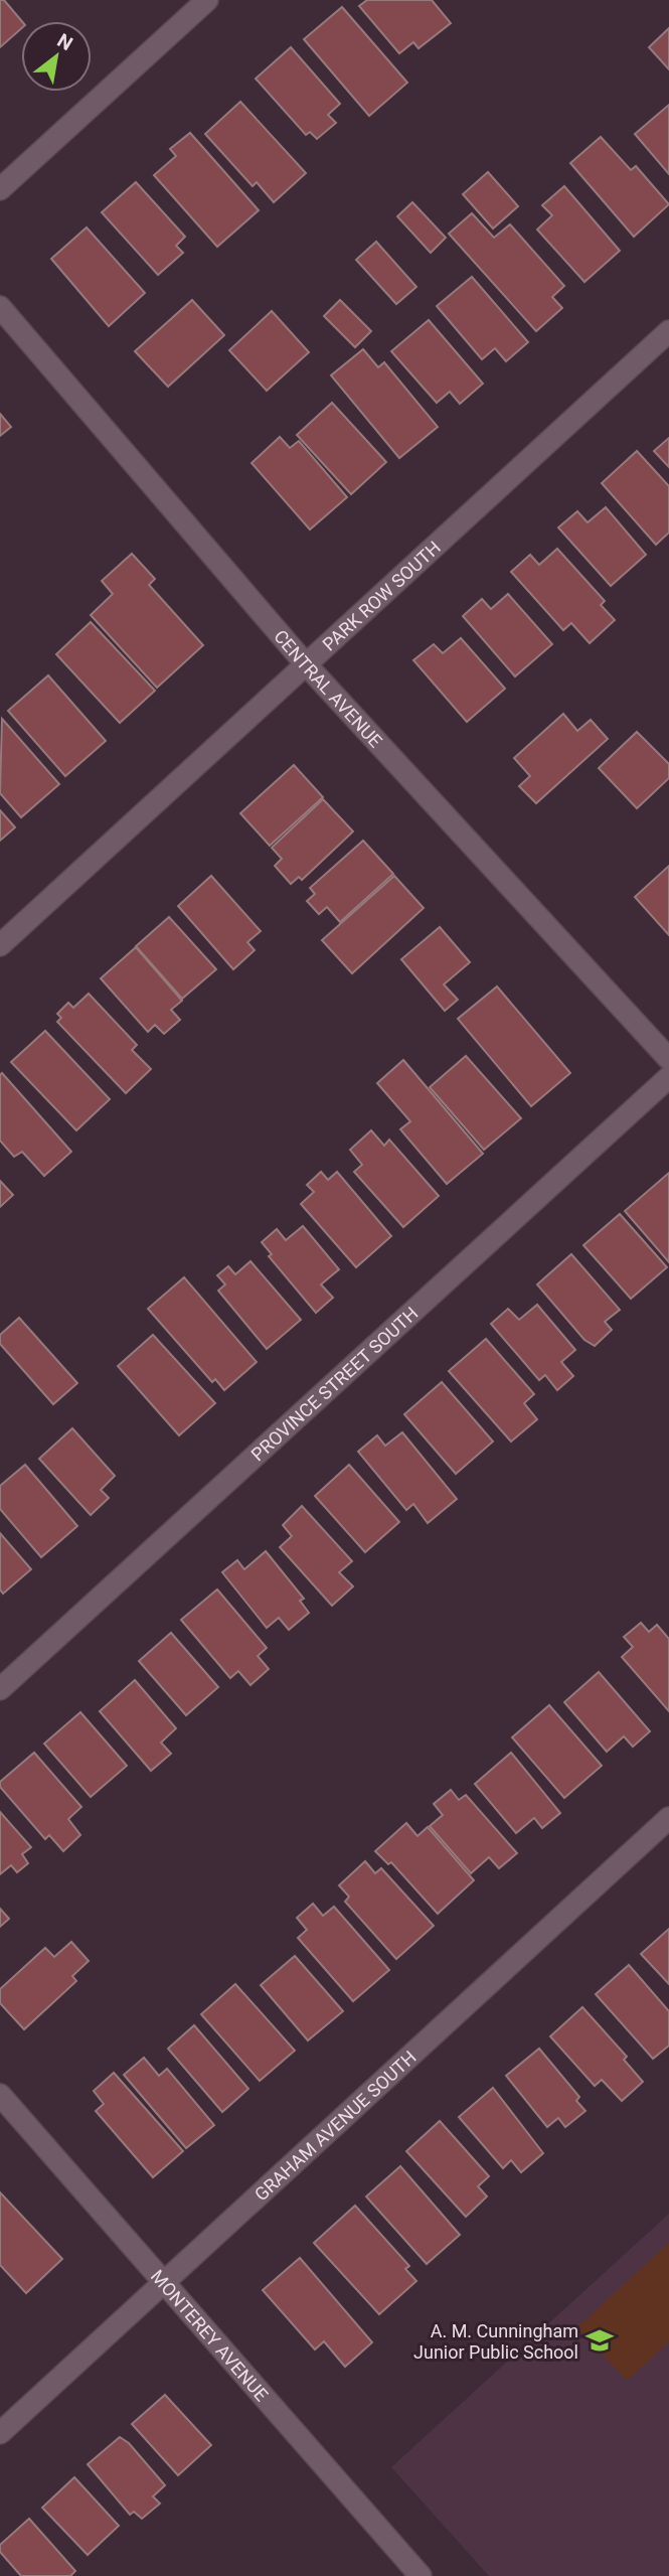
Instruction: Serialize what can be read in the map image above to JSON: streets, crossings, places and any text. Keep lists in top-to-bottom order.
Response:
{
  "streets": {
    "street": [
      "PARK ROW SOUTH",
      "CENTRAL AVENUE",
      "PROVINCE STREET SOUTH",
      "GRAHAM AVENUE SOUTH",
      "MONTEREY AVENUE"
    ]
  },
  "crossings": [
    ["PARK ROW SOUTH", "CENTRAL AVENUE"],
    ["GRAHAM AVENUE SOUTH", "MONTEREY AVENUE"]
  ],
  "places": {
    "school or university": ["A. M. Cunningham Junior Public School"]
  },
  "north": "top right"
}
